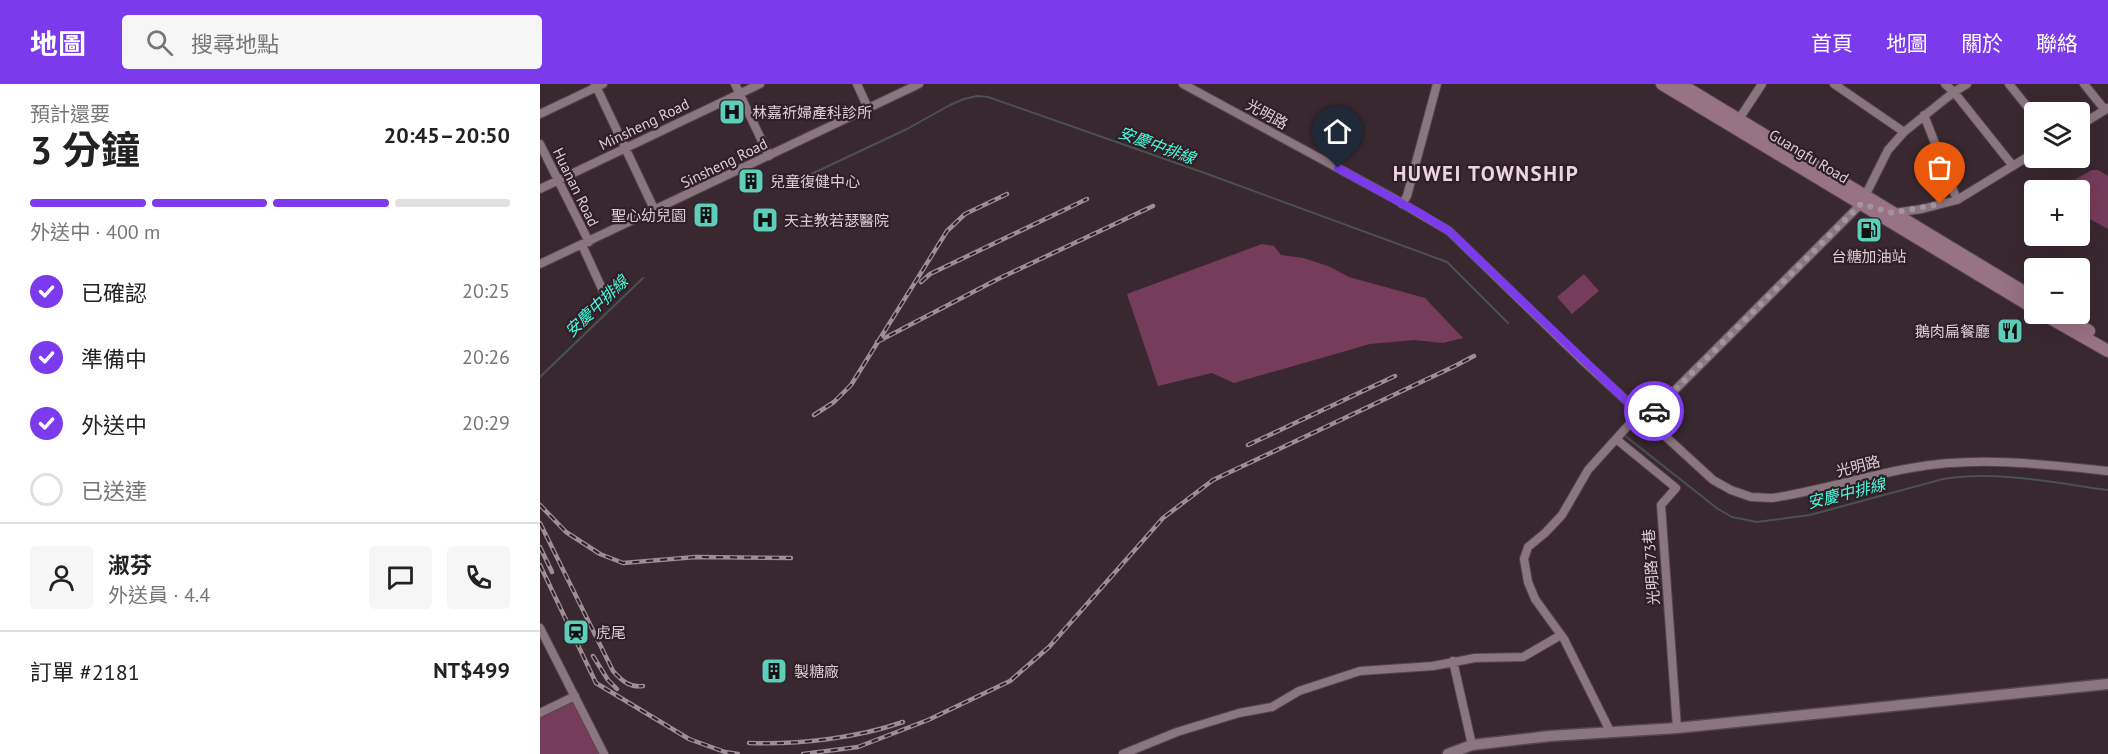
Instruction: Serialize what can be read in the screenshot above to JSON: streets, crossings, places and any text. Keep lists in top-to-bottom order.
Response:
{
  "streets": {
    "main road": ["Guangfu Road"],
    "street": [
      "光明路",
      "Minsheng Road",
      "Sinsheng Road",
      "Huanan Road",
      "光明路73巷"
    ]
  },
  "crossings": [
    ["Minsheng Road", "Huanan Road"],
    ["Sinsheng Road", "Huanan Road"]
  ],
  "districts": ["HUWEI TOWNSHIP"],
  "water": ["安慶中排線"],
  "places": {
    "hospital": ["林嘉祈婦產科診所", "天主教若瑟醫院"],
    "building": ["兒童復健中心", "聖心幼兒園", "製糖廠"],
    "fuel station": ["台糖加油站"],
    "restaurant": ["鵝肉扁餐廳"],
    "station": ["虎尾"]
  },
  "page": {
    "header": "地圖",
    "search": "搜尋地點",
    "nav": [
      "首頁",
      "地圖",
      "關於",
      "聯絡"
    ],
    "heading": ["3 分鐘", "預計還要", "20:45–20:50"],
    "panel": [
      "淑芬",
      "外送員 · 4.4",
      "訂單 #2181",
      "NT$499"
    ],
    "map_buttons": ["+", "−"],
    "bar": "外送中 · 400 m",
    "list": [
      ["已確認", "20:25"],
      ["準備中", "20:26"],
      ["外送中", "20:29"],
      "已送達"
    ]
  }
}
